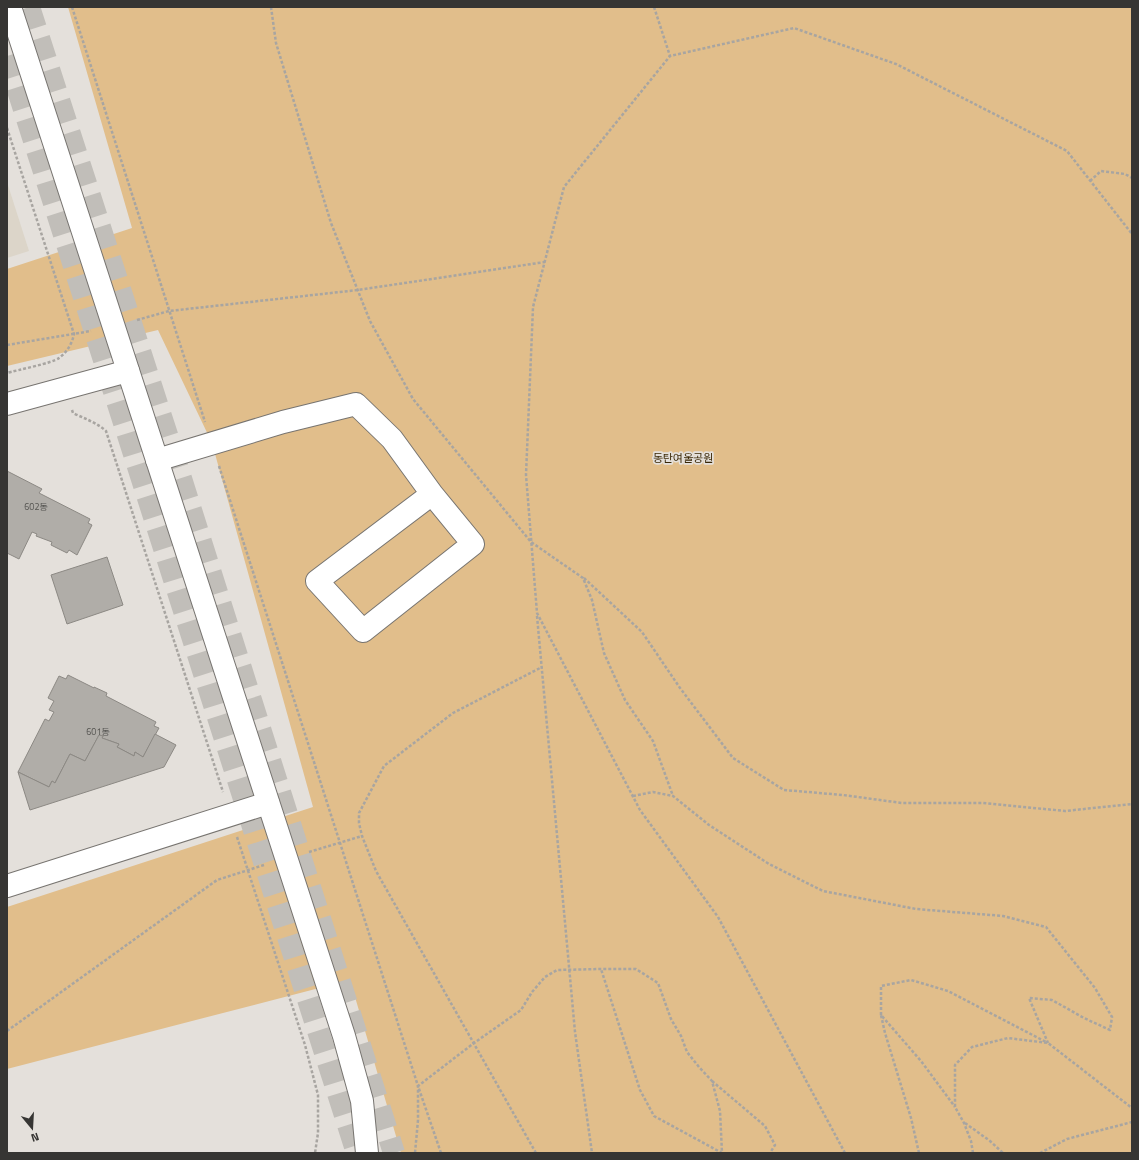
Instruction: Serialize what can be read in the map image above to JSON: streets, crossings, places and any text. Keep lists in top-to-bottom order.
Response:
{
  "parks": ["동탄여울공원"],
  "house_numbers": ["602동", "601동"],
  "north": "bottom"
}
